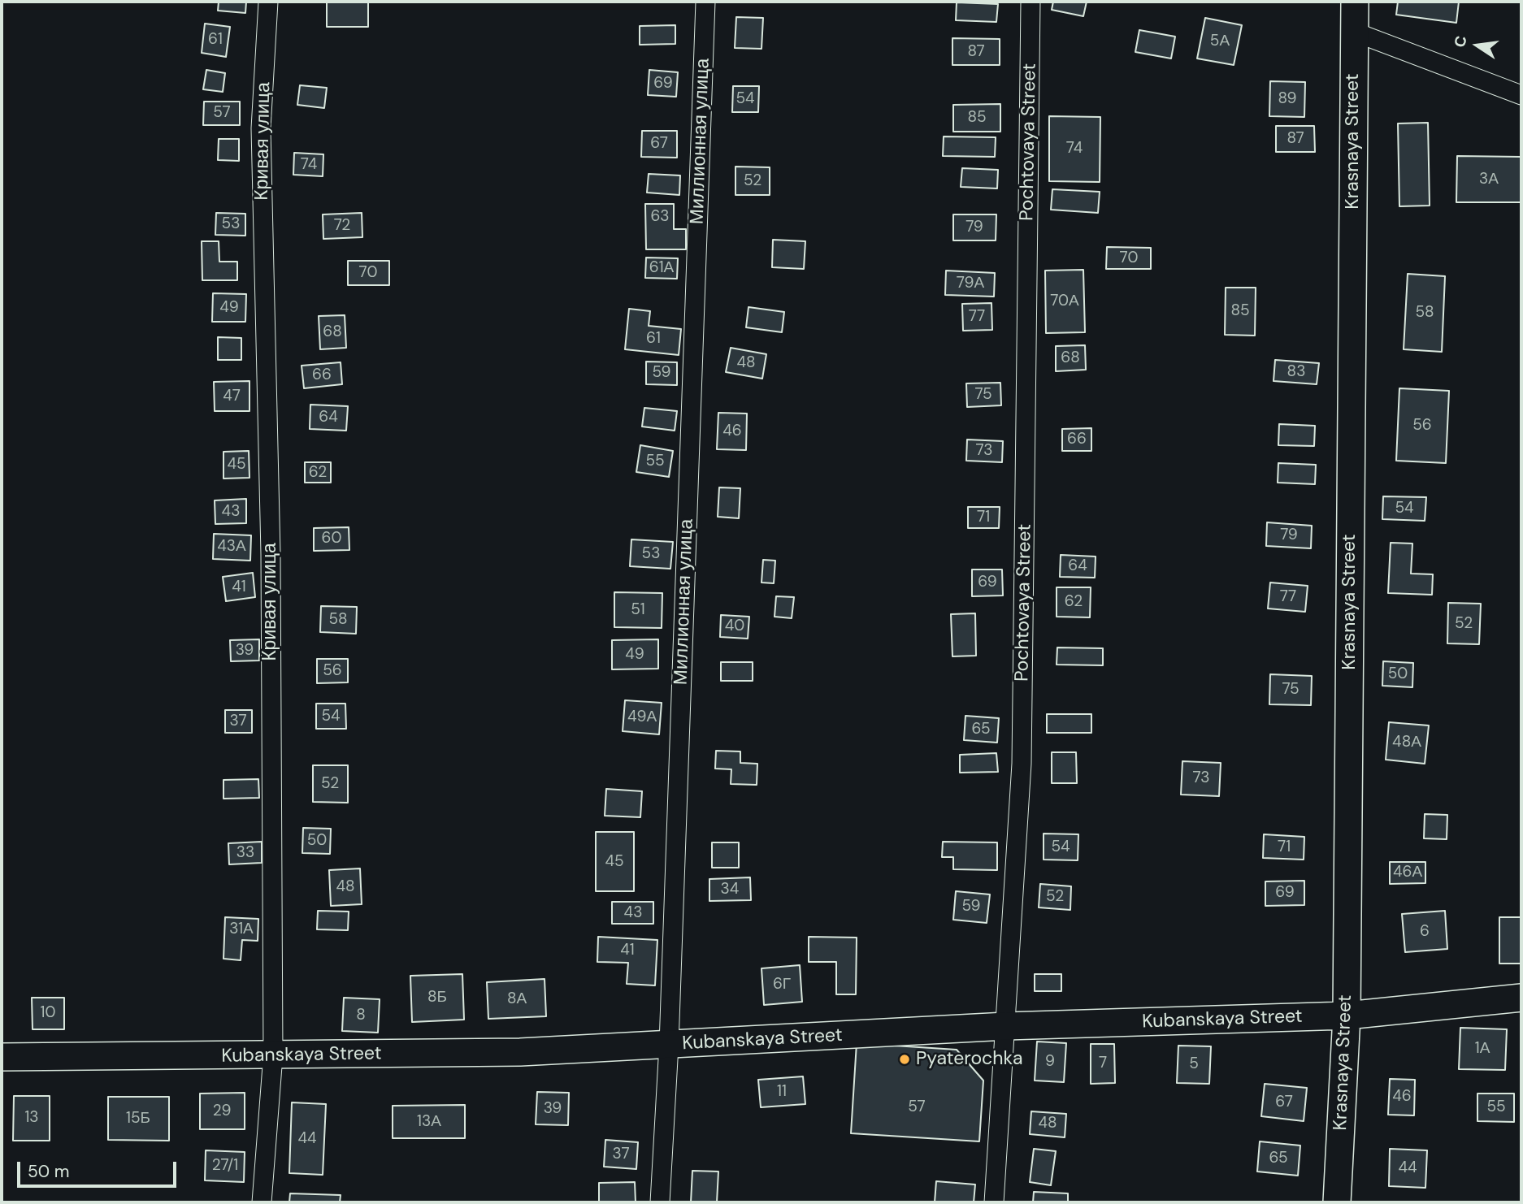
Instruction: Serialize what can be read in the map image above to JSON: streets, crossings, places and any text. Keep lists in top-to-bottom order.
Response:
{
  "streets": {
    "main road": ["Krasnaya Street", "Kubanskaya Street"],
    "street": ["Кривая улица", "Миллионная улица", "Pochtovaya Street"]
  },
  "crossings": [
    ["Кривая улица", "Kubanskaya Street"],
    ["Миллионная улица", "Kubanskaya Street"],
    ["Krasnaya Street", "Kubanskaya Street"],
    ["Pochtovaya Street", "Kubanskaya Street"]
  ],
  "places": ["Pyaterochka"],
  "house_numbers": [
    "61",
    "5А",
    "87",
    "69",
    "54",
    "89",
    "57",
    "85",
    "87",
    "67",
    "74",
    "74",
    "3А",
    "52",
    "63",
    "53",
    "72",
    "79",
    "70",
    "61А",
    "70",
    "79А",
    "70А",
    "49",
    "85",
    "58",
    "77",
    "68",
    "61",
    "68",
    "48",
    "83",
    "59",
    "66",
    "75",
    "47",
    "64",
    "56",
    "46",
    "66",
    "73",
    "55",
    "45",
    "62",
    "54",
    "43",
    "71",
    "79",
    "60",
    "43А",
    "53",
    "64",
    "69",
    "41",
    "77",
    "62",
    "51",
    "58",
    "52",
    "40",
    "39",
    "49",
    "56",
    "50",
    "75",
    "54",
    "49А",
    "37",
    "65",
    "48А",
    "73",
    "52",
    "50",
    "54",
    "71",
    "33",
    "45",
    "46А",
    "48",
    "34",
    "69",
    "52",
    "59",
    "43",
    "31А",
    "6",
    "41",
    "6Г",
    "8Б",
    "8А",
    "10",
    "8",
    "1А",
    "9",
    "7",
    "5",
    "11",
    "46",
    "67",
    "57",
    "55",
    "39",
    "29",
    "13",
    "15Б",
    "13А",
    "48",
    "44",
    "37",
    "65",
    "27/1",
    "44"
  ],
  "scale_bar": "50 m",
  "north": "left"
}
